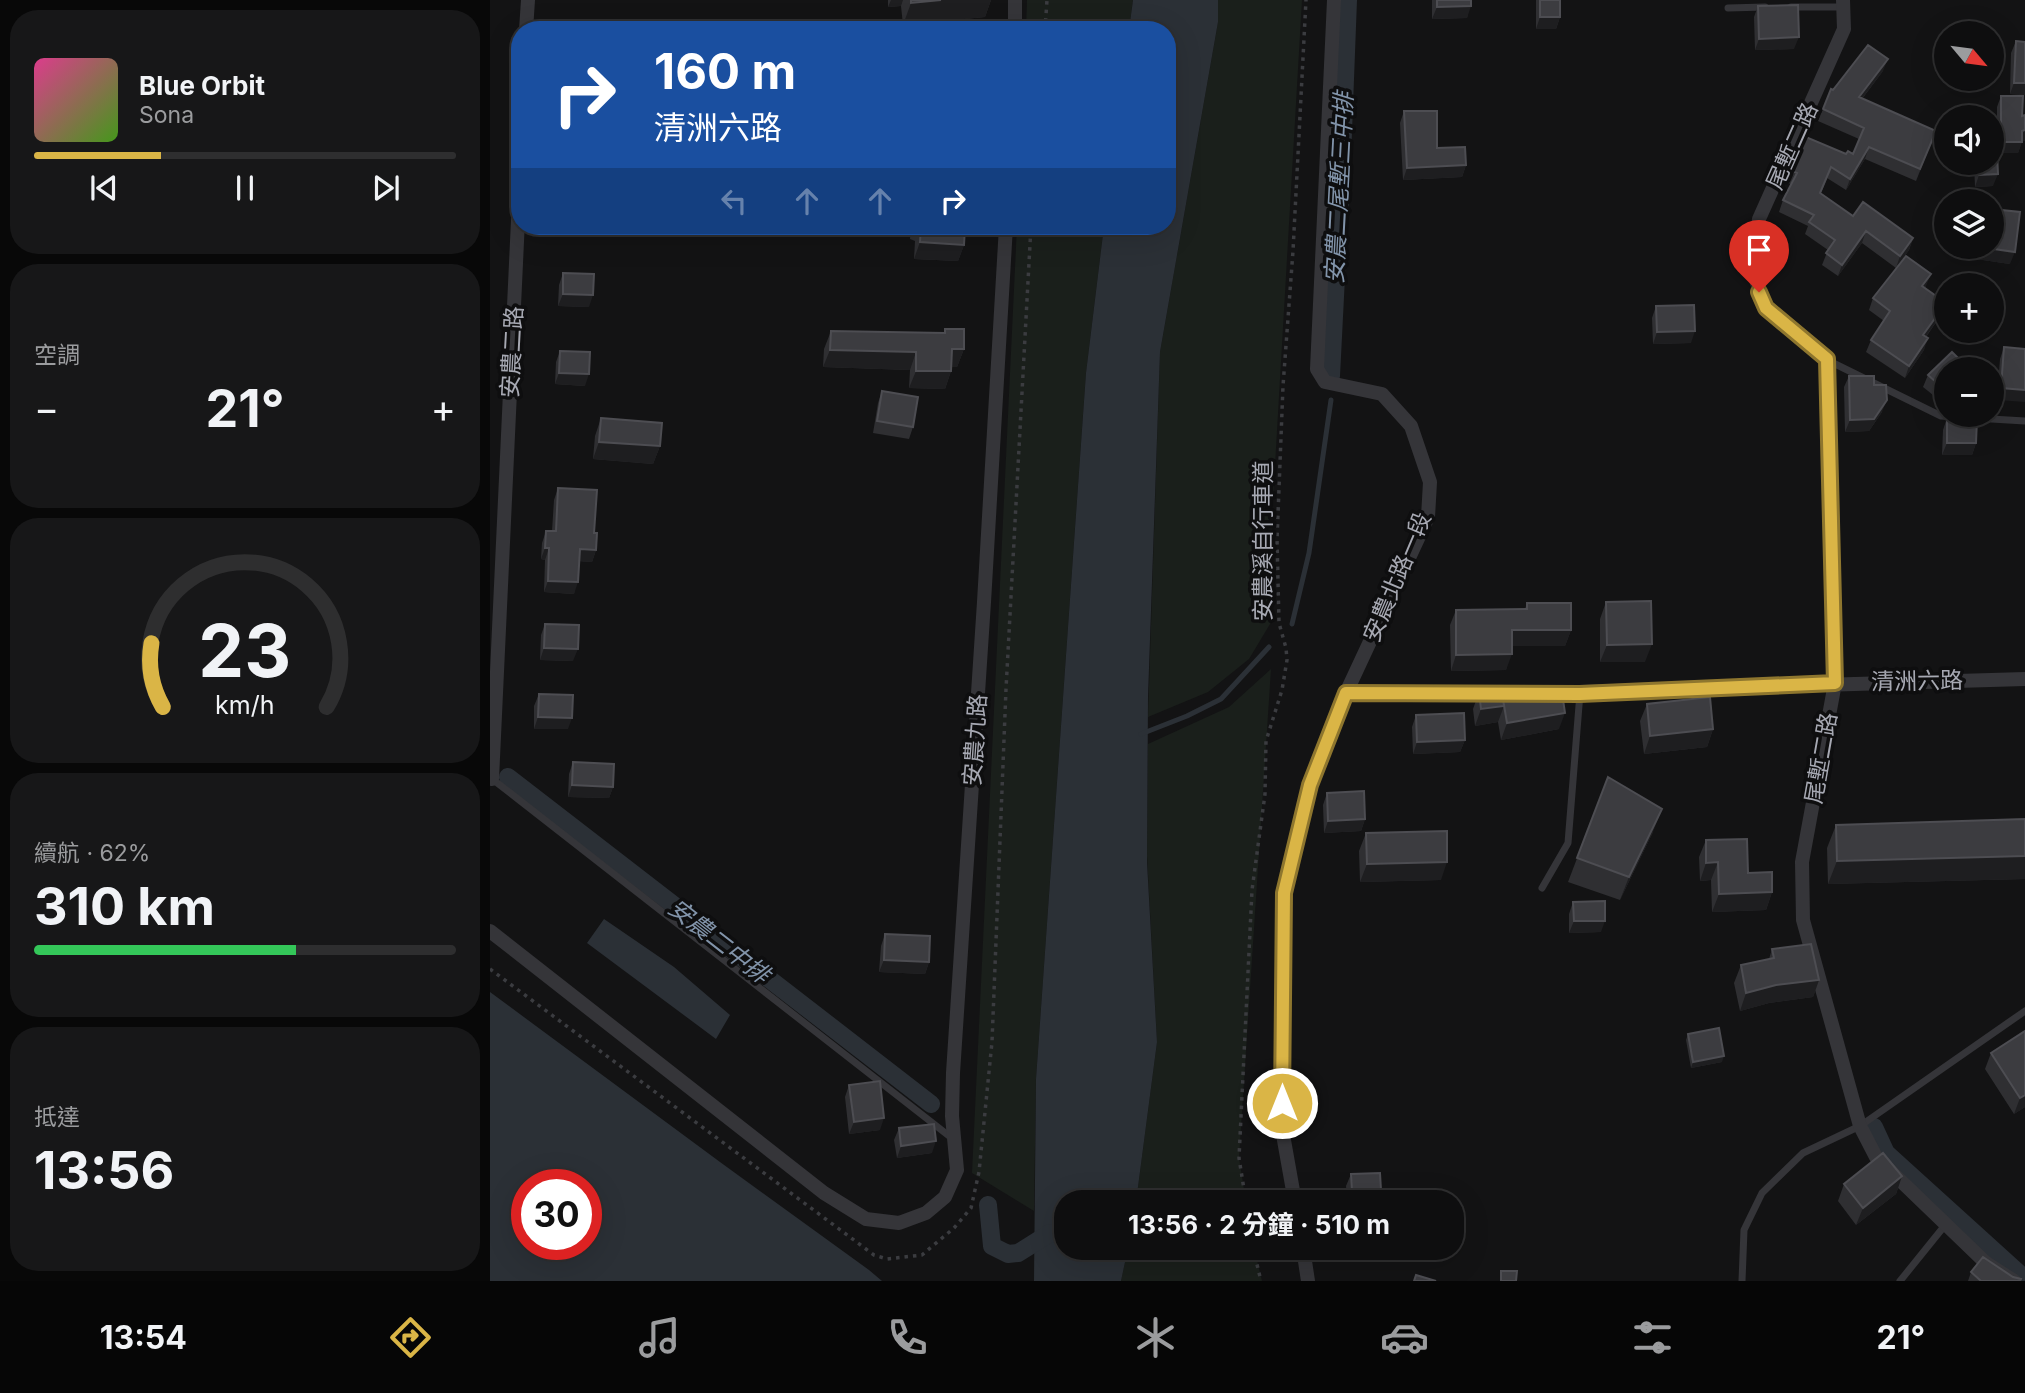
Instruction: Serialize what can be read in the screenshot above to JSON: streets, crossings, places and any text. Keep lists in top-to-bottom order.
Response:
{
  "streets": {
    "street": [
      "尾塹二路",
      "安農二路",
      "安農北路一段",
      "清洲六路",
      "安農九路"
    ],
    "path": ["安農溪自行車道"]
  },
  "crossings": [
    ["尾塹二路", "清洲六路"],
    ["安農北路一段", "清洲六路"]
  ],
  "water": ["安農二尾塹三中排", "安農二中排"],
  "north": "bottom right",
  "page": {
    "map_buttons": ["+", "−"],
    "turn": ["160 m", "清洲六路"],
    "song": ["Blue Orbit", "Sona"],
    "tile": [
      "空調",
      ["續航 · 62%", "310 km"],
      ["抵達", "13:56"]
    ],
    "heat": ["−", "21°", "+"],
    "limit": "30",
    "trip": "13:56 · 2 分鐘 · 510 m",
    "tabs": ["13:54", "21°"],
    "gauge": ["23", "km/h"]
  }
}
